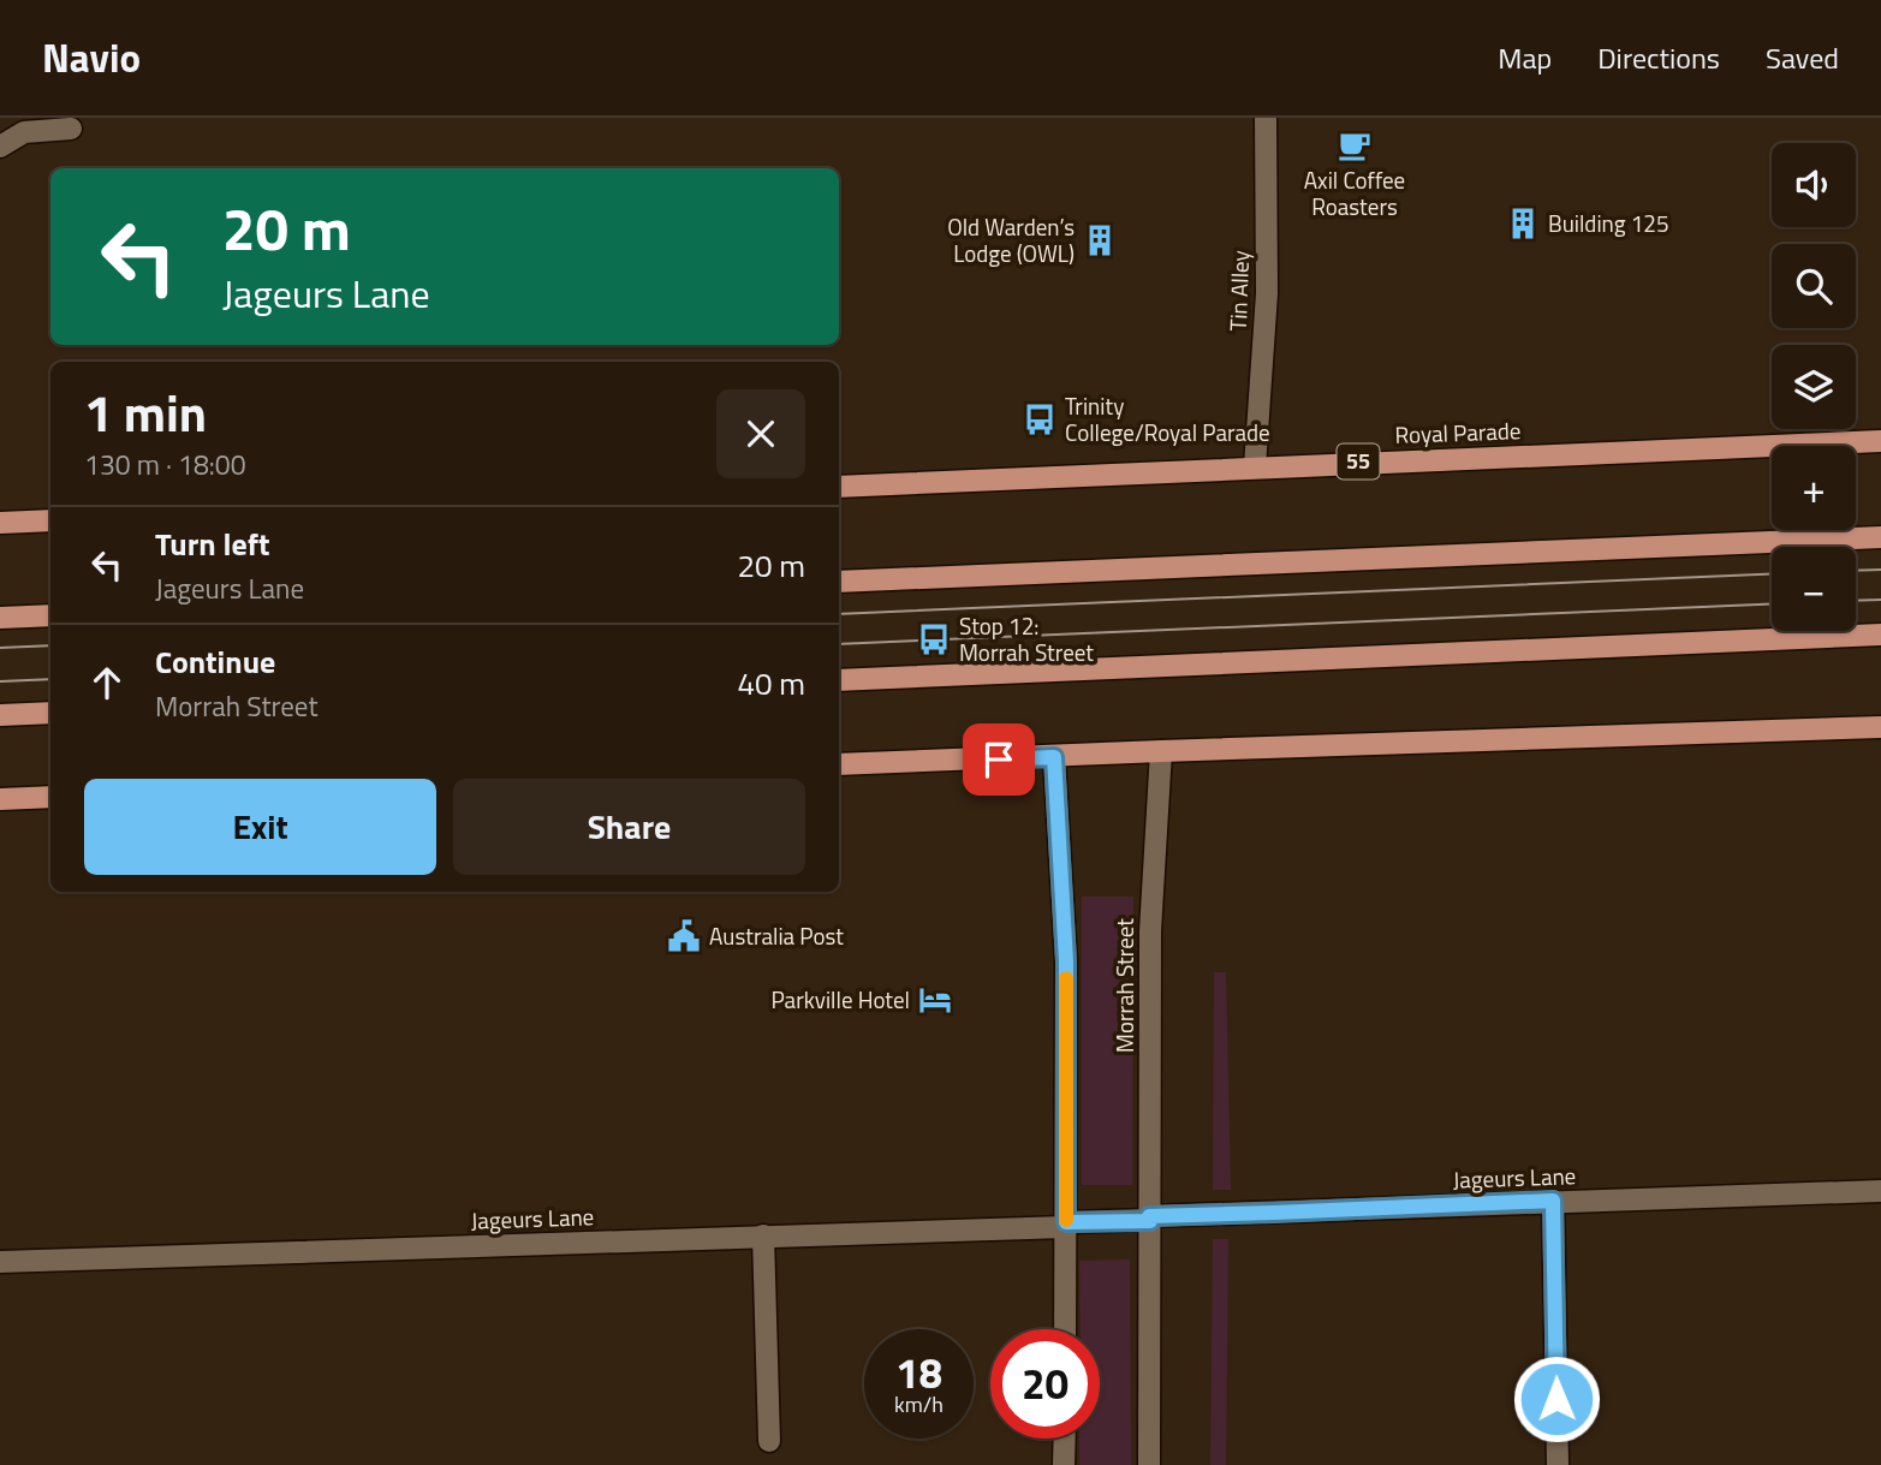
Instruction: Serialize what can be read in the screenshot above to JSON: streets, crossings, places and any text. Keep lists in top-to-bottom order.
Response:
{
  "streets": {
    "main road": ["Royal Parade", "55"],
    "street": ["Tin Alley", "Morrah Street", "Jageurs Lane"]
  },
  "crossings": [
    ["Tin Alley", "Royal Parade"],
    ["Morrah Street", "Jageurs Lane"]
  ],
  "places": {
    "cafe": ["Axil Coffee Roasters"],
    "building": ["Building 125", "Old Warden’s Lodge (OWL)"],
    "bus stop": ["Trinity College/Royal Parade", "Stop 12: Morrah Street"],
    "public building": ["Australia Post"],
    "hotel": ["Parkville Hotel"]
  },
  "page": {
    "header": "Navio",
    "nav": ["Map", "Directions", "Saved"],
    "map_buttons": ["+", "−"],
    "turn": ["20 m", "Jageurs Lane"],
    "heading": ["1 min", "130 m · 18:00"],
    "list": [
      {
        "name": "Turn left",
        "note": "Jageurs Lane",
        "value": "20 m"
      },
      {
        "name": "Continue",
        "note": "Morrah Street",
        "value": "40 m"
      }
    ],
    "buttons": ["Exit", "Share"],
    "speed": "18 km/h",
    "limit": "20"
  }
}
